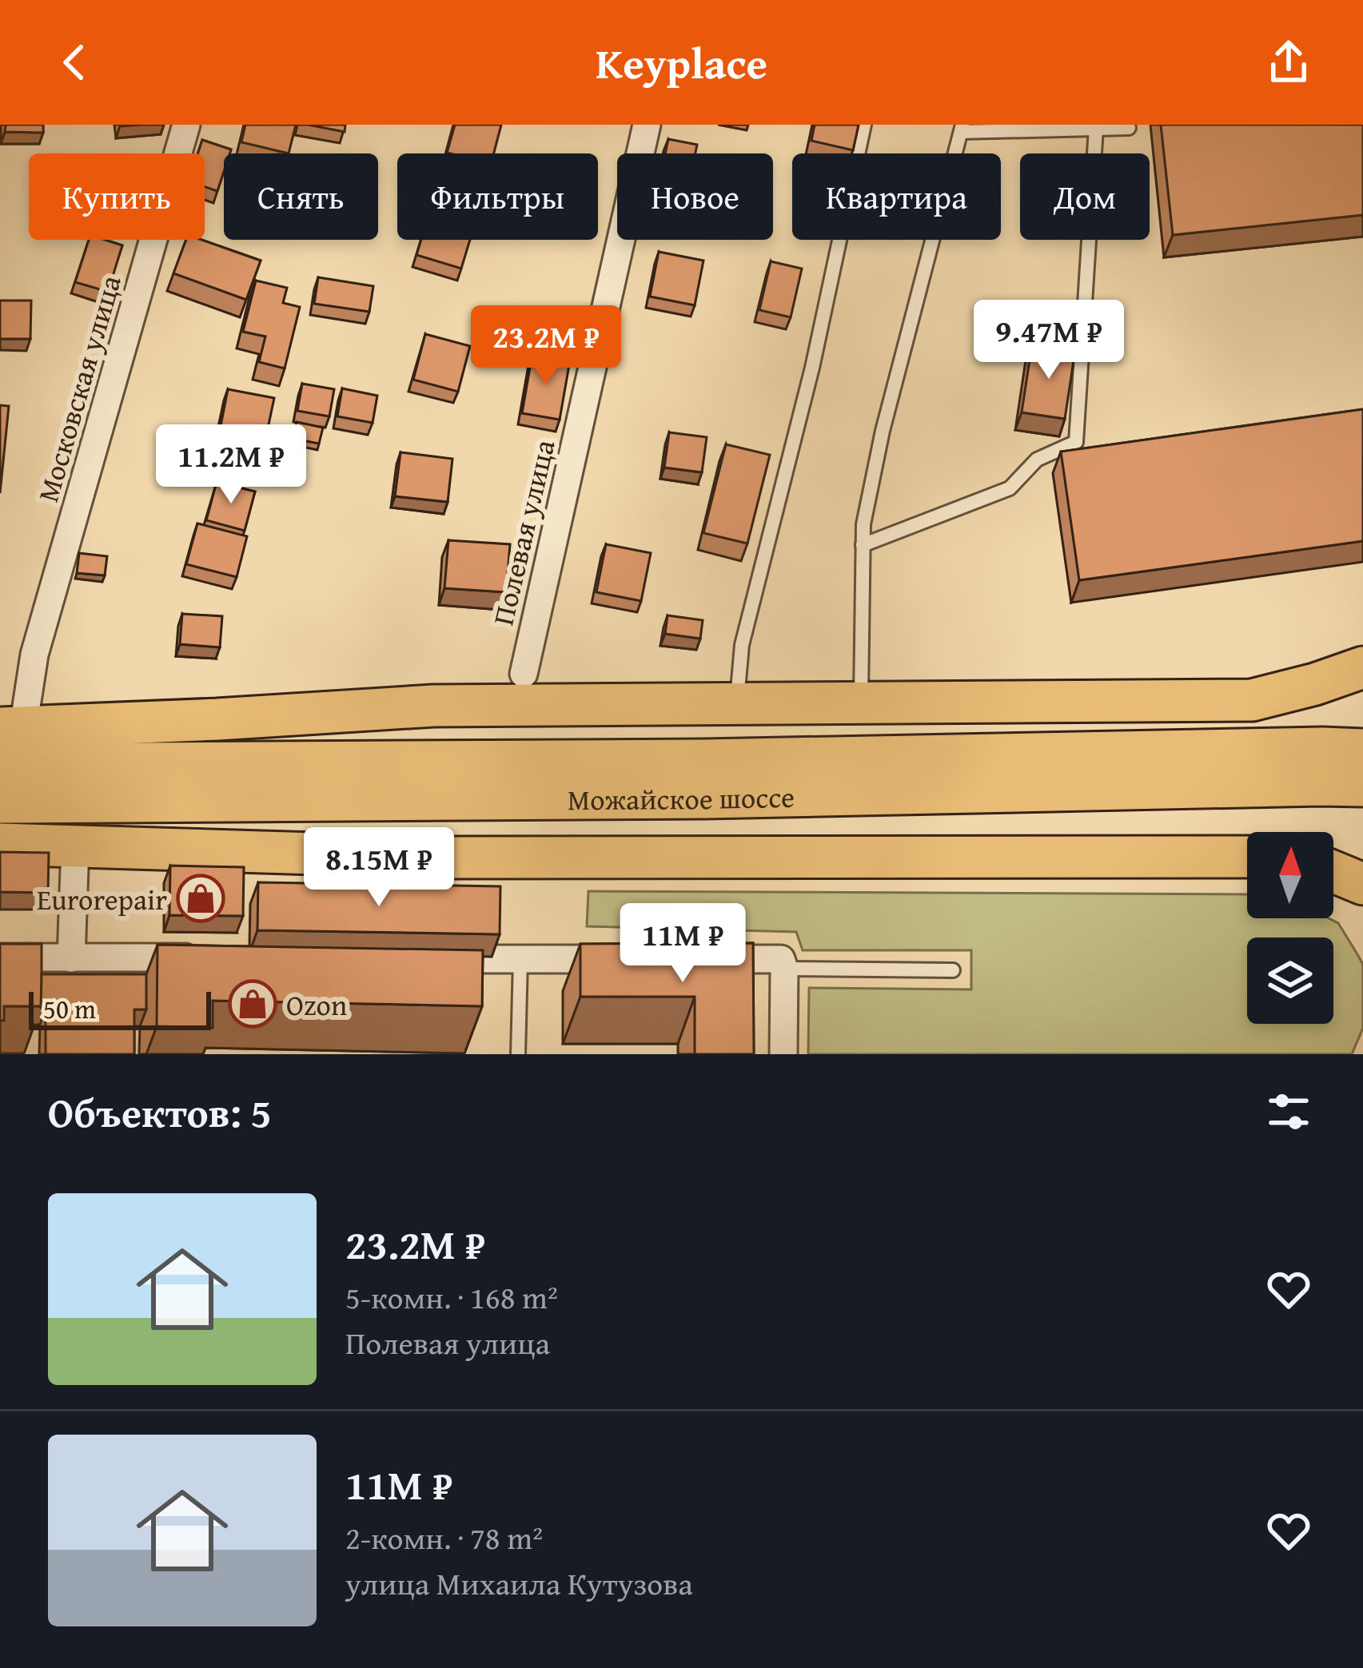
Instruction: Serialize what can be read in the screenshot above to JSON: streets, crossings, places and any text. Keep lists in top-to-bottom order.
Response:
{
  "streets": {
    "main road": ["Можайское шоссе"],
    "street": ["Московская улица", "Полевая улица"]
  },
  "places": {
    "shop": ["Eurorepair", "Ozon"]
  },
  "scale_bar": "50 m",
  "north": "top",
  "page": {
    "header": "Keyplace",
    "chip": [
      "Купить",
      "Снять",
      "Фильтры",
      "Новое",
      "Квартира",
      "Дом"
    ],
    "price": [
      "9.47M ₽",
      "23.2M ₽",
      "11.2M ₽",
      "8.15M ₽",
      "11M ₽"
    ],
    "scale": "50 m",
    "heading": "Объектов: 5",
    "list": [
      {
        "name": "23.2M ₽",
        "note": "5-комн. · 168 m² · Полевая улица"
      },
      {
        "name": "11M ₽",
        "note": "2-комн. · 78 m² · улица Михаила Кутузова"
      }
    ]
  }
}
